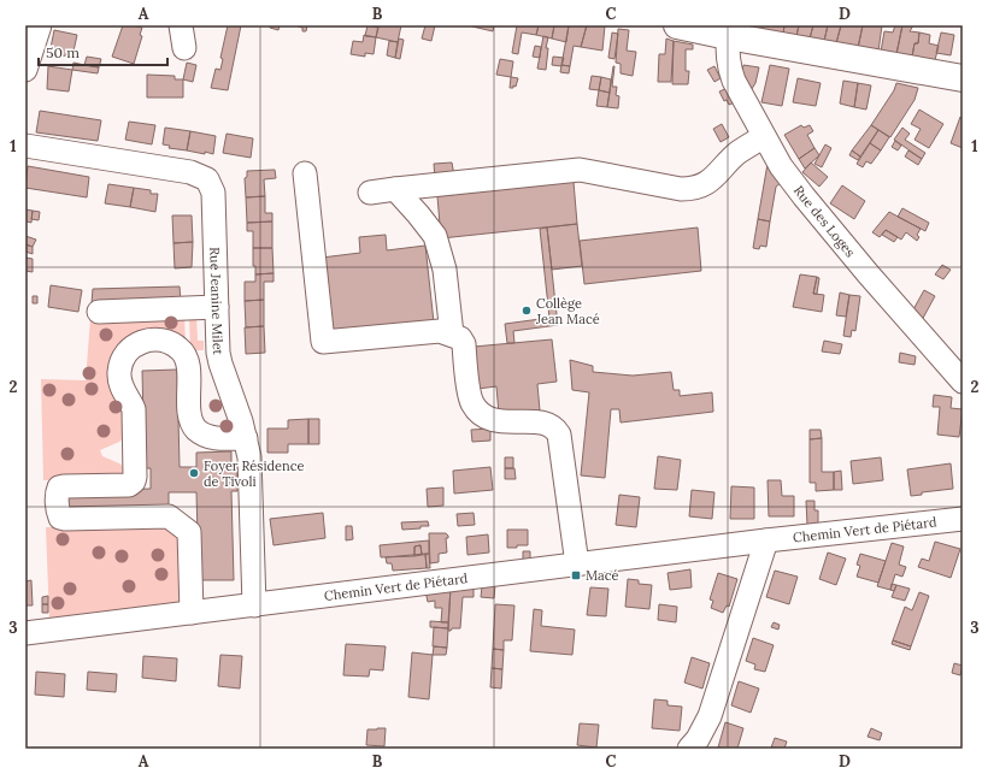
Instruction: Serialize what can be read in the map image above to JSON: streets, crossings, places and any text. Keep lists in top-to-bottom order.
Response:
{
  "streets": {
    "street": ["Rue des Loges", "Rue Jeanine Milet", "Chemin Vert de Piétard"]
  },
  "crossings": [
    ["Rue Jeanine Milet", "Chemin Vert de Piétard"]
  ],
  "places": {
    "other": ["Collège Jean Macé", "Foyer Résidence de Tivoli"],
    "transit": ["Macé"]
  },
  "scale_bar": "50 m",
  "grid": {
    "columns": [
      "A",
      "B",
      "C",
      "D"
    ],
    "rows": ["1", "2", "3"]
  }
}
